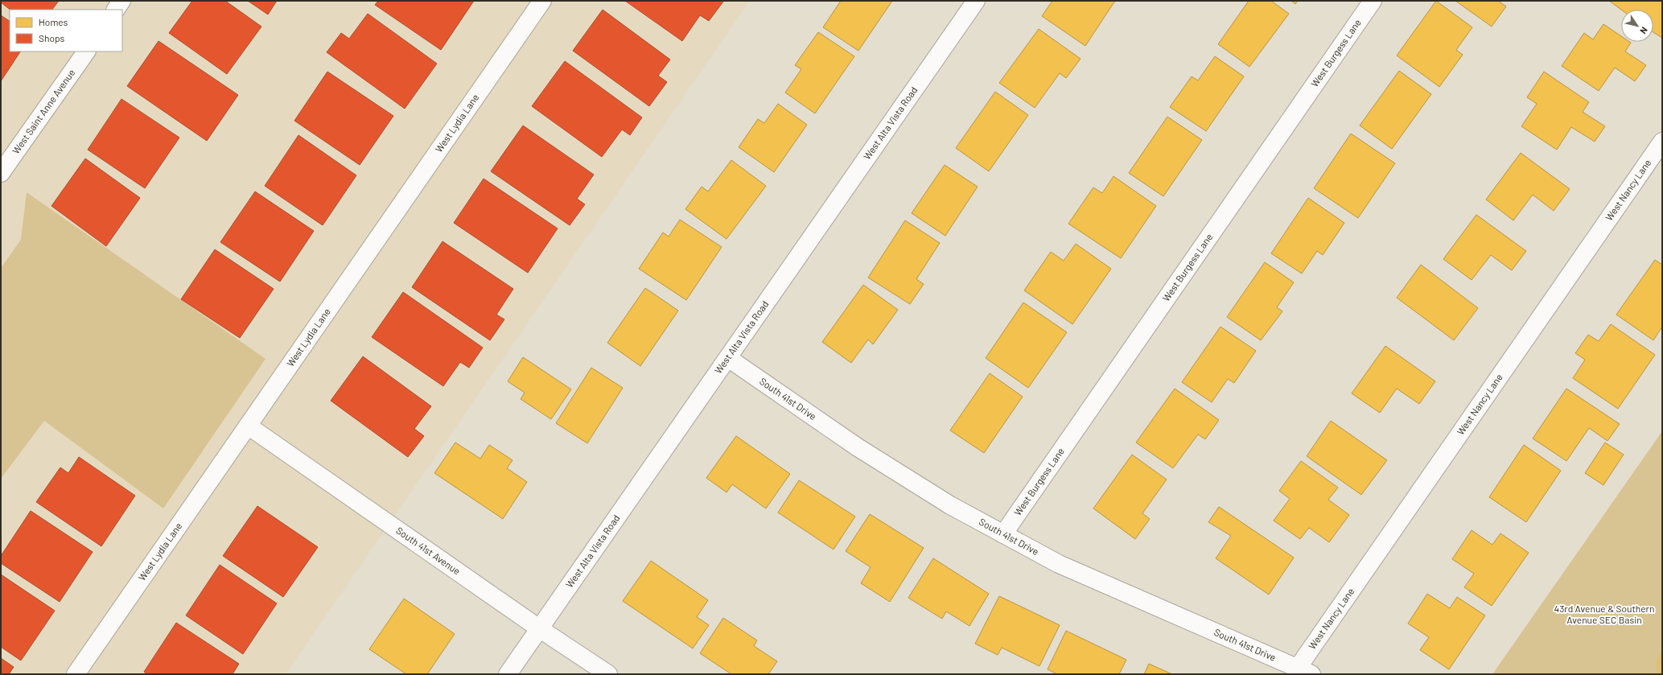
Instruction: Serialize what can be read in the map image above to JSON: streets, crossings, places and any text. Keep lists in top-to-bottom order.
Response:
{
  "streets": {
    "street": [
      "West Burgess Lane",
      "West Saint Anne Avenue",
      "West Lydia Lane",
      "West Alta Vista Road",
      "West Nancy Lane",
      "South 41st Drive",
      "South 41st Avenue"
    ]
  },
  "crossings": [
    ["West Burgess Lane", "South 41st Drive"],
    ["West Lydia Lane", "South 41st Avenue"],
    ["West Alta Vista Road", "South 41st Drive"],
    ["West Alta Vista Road", "South 41st Avenue"],
    ["West Nancy Lane", "South 41st Drive"]
  ],
  "parks": ["43rd Avenue & Southern Avenue SEC Basin"],
  "legend": ["Homes", "Shops"],
  "north": "bottom right"
}
